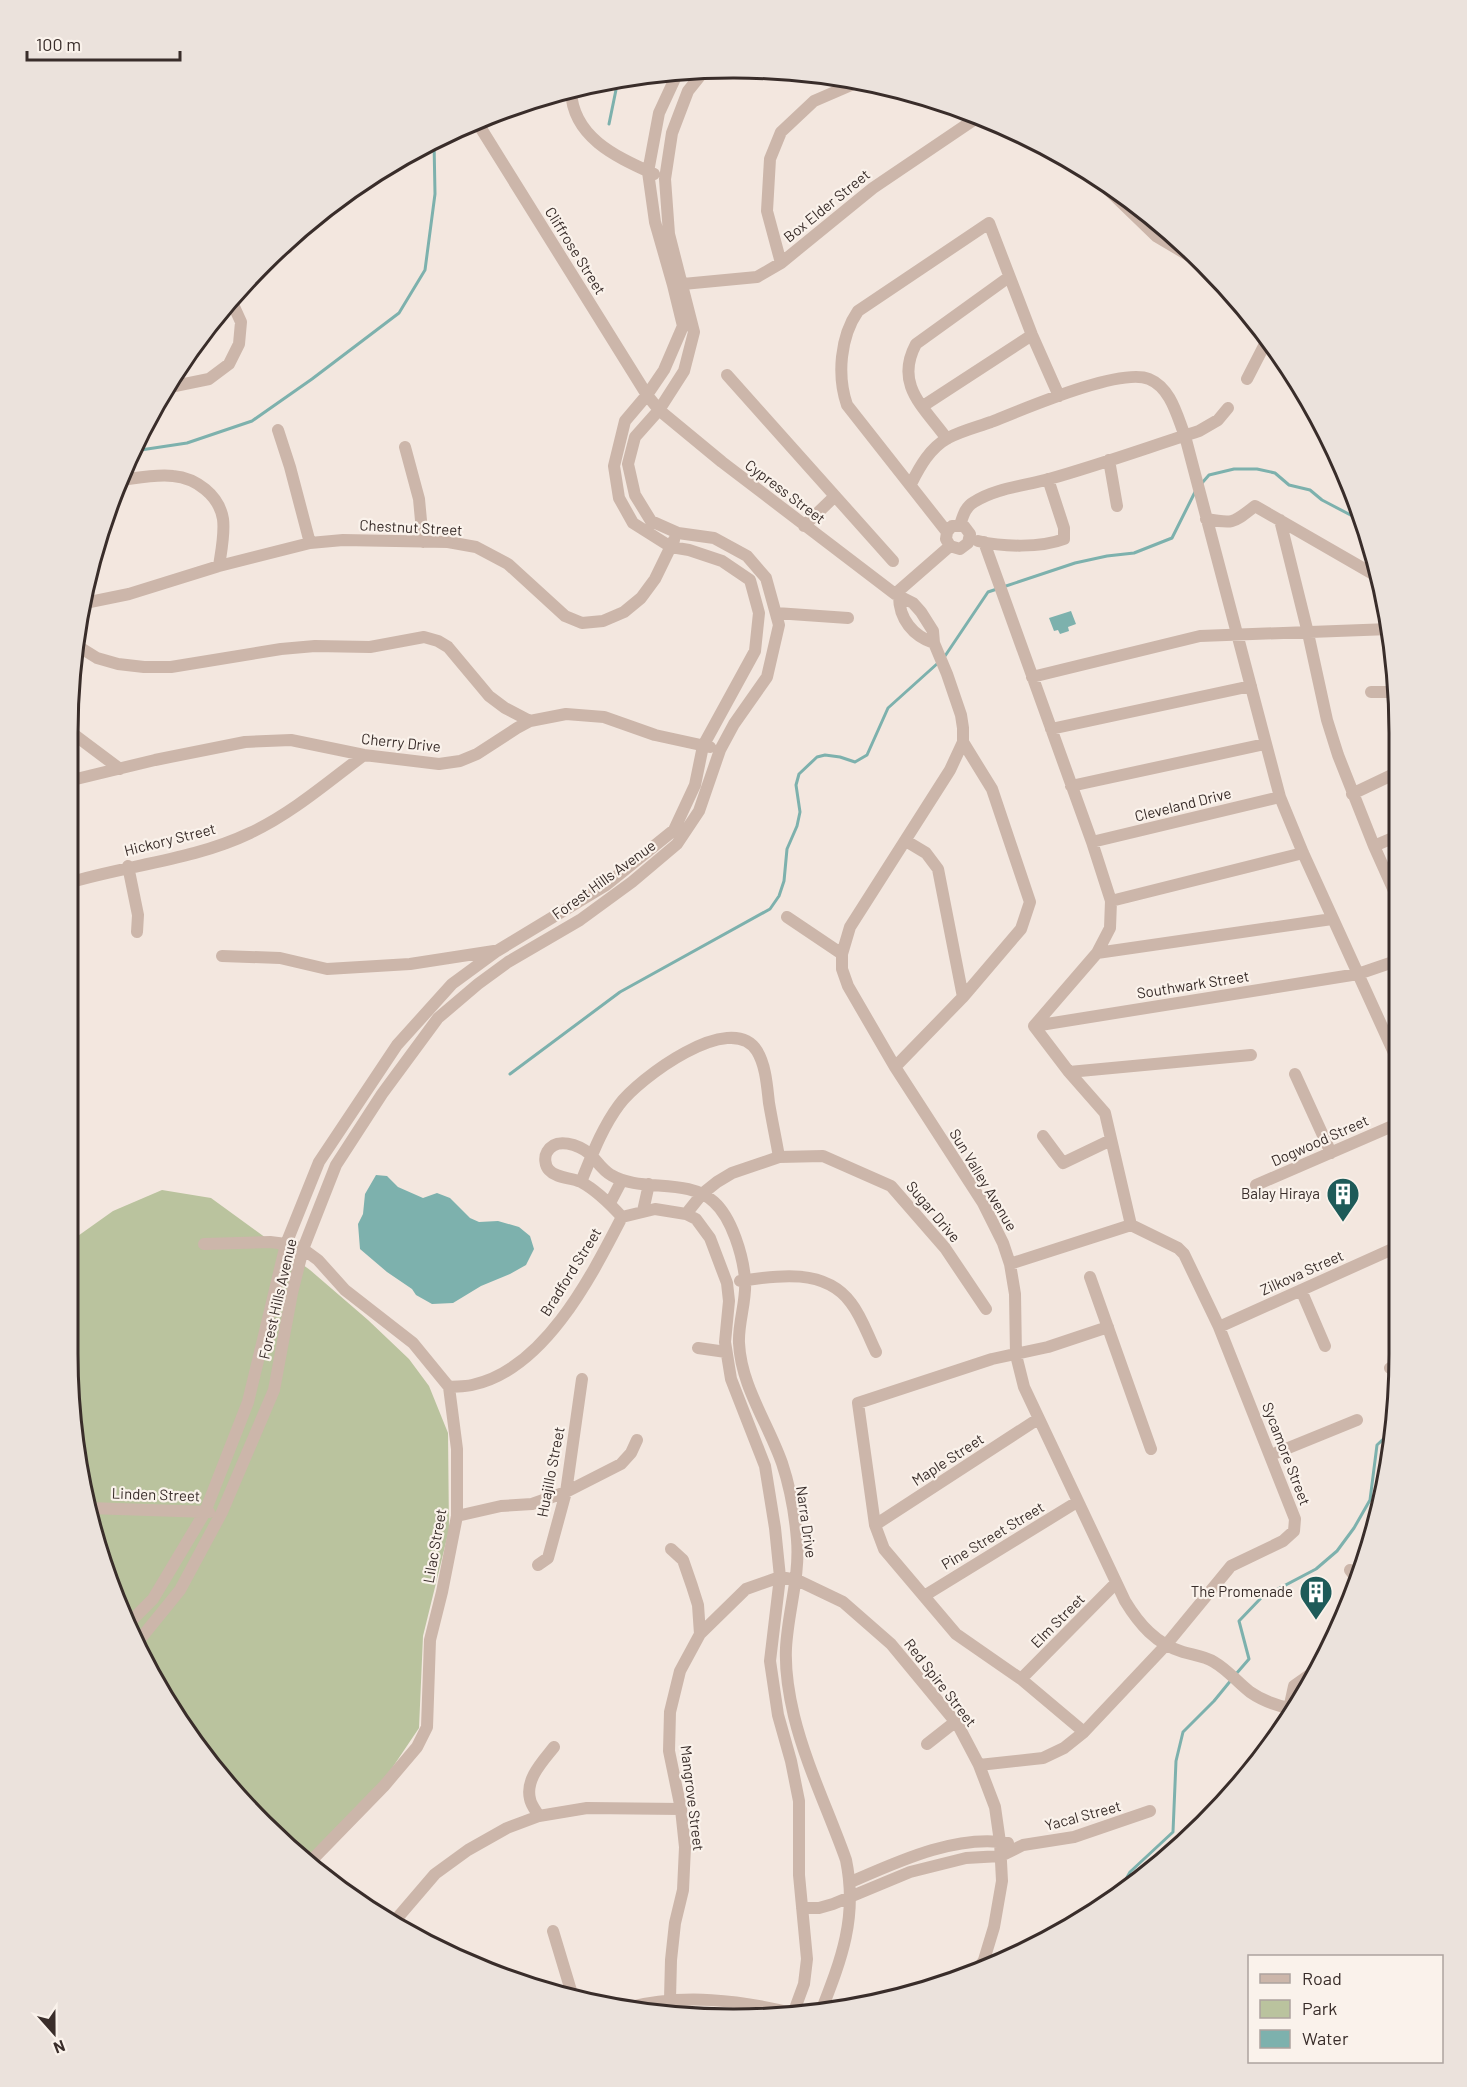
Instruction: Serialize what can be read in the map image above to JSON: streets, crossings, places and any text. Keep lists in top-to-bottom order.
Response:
{
  "streets": {
    "street": [
      "Box Elder Street",
      "Cliffrose Street",
      "Cypress Street",
      "Chestnut Street",
      "Cherry Drive",
      "Cleveland Drive",
      "Hickory Street",
      "Forest Hills Avenue",
      "Southwark Street",
      "Dogwood Street",
      "Sun Valley Avenue",
      "Sugar Drive",
      "Bradford Street",
      "Zilkova Street",
      "Sycamore Street",
      "Maple Street",
      "Huajillo Street",
      "Linden Street",
      "Narra Drive",
      "Pine Street Street",
      "Lilac Street",
      "Elm Street",
      "Red Spire Street",
      "Mangrove Street",
      "Yacal Street"
    ]
  },
  "crossings": [
    ["Box Elder Street", "Forest Hills Avenue"],
    ["Cliffrose Street", "Cypress Street"],
    ["Cliffrose Street", "Forest Hills Avenue"],
    ["Cypress Street", "Forest Hills Avenue"],
    ["Chestnut Street", "Forest Hills Avenue"],
    ["Cherry Drive", "Hickory Street"],
    ["Cherry Drive", "Forest Hills Avenue"],
    ["Forest Hills Avenue", "Linden Street"],
    ["Forest Hills Avenue", "Lilac Street"],
    ["Sun Valley Avenue", "Sycamore Street"],
    ["Sun Valley Avenue", "Maple Street"],
    ["Sun Valley Avenue", "Pine Street Street"],
    ["Sun Valley Avenue", "Elm Street"],
    ["Sugar Drive", "Narra Drive"],
    ["Bradford Street", "Lilac Street"],
    ["Zilkova Street", "Sycamore Street"],
    ["Sycamore Street", "Red Spire Street"],
    ["Narra Drive", "Red Spire Street"],
    ["Narra Drive", "Mangrove Street"],
    ["Red Spire Street", "Mangrove Street"]
  ],
  "places": {
    "building": ["Balay Hiraya", "The Promenade"]
  },
  "legend": ["Road", "Park", "Water"],
  "scale_bar": "100 m",
  "north": "bottom"
}
